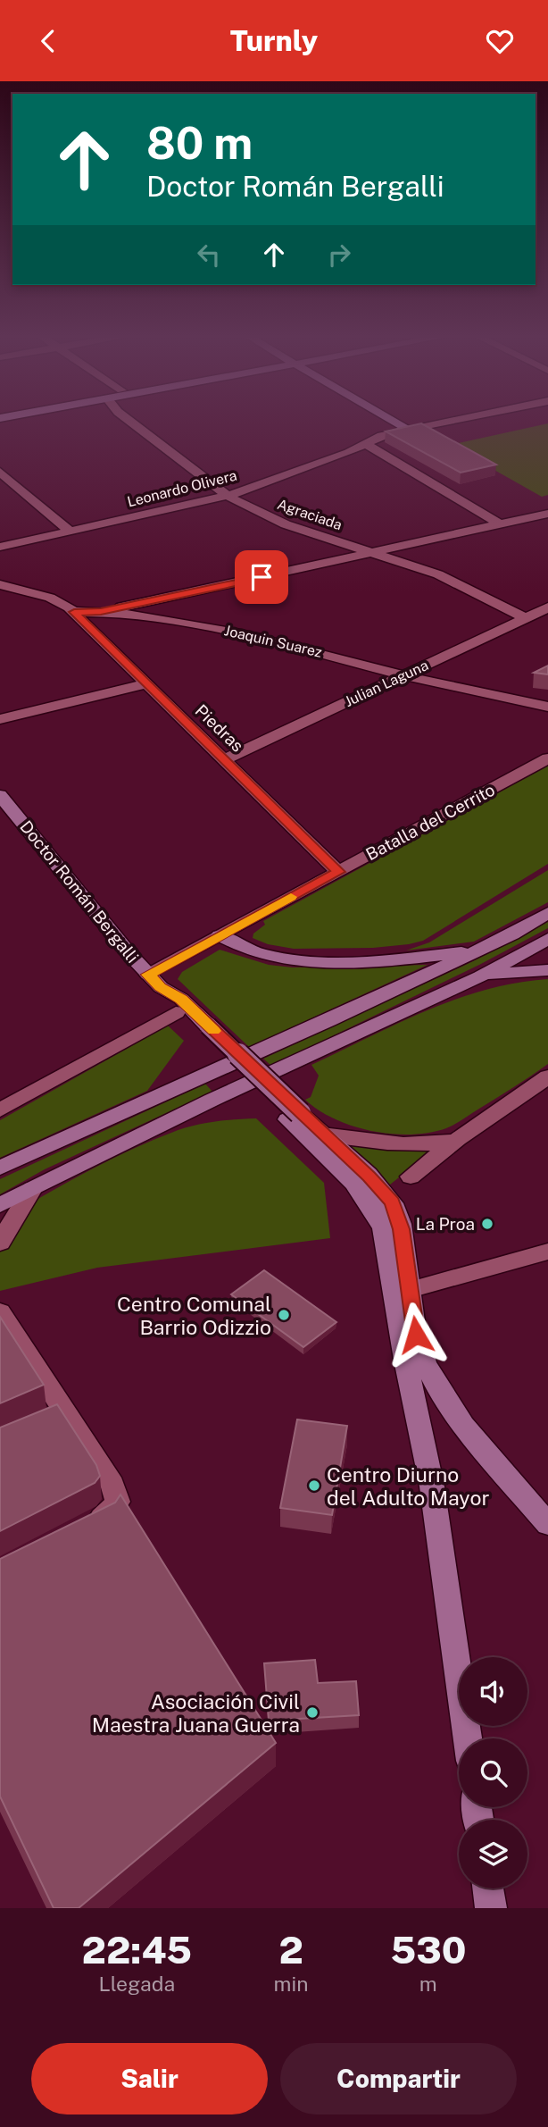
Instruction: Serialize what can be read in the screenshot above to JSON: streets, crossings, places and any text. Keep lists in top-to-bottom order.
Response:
{
  "streets": {
    "main road": ["Doctor Román Bergalli"],
    "street": [
      "Leonardo Olivera",
      "Agraciada",
      "Joaquin Suarez",
      "Julian Laguna",
      "Piedras",
      "Batalla del Cerrito"
    ]
  },
  "crossings": [
    ["Leonardo Olivera", "Agraciada"],
    ["Agraciada", "Julian Laguna"],
    ["Joaquin Suarez", "Julian Laguna"],
    ["Joaquin Suarez", "Piedras"],
    ["Julian Laguna", "Piedras"],
    ["Piedras", "Batalla del Cerrito"],
    ["Batalla del Cerrito", "Doctor Román Bergalli"]
  ],
  "places": [
    "La Proa",
    "Centro Comunal Barrio Odizzio",
    "Centro Diurno del Adulto Mayor",
    "Asociación Civil Maestra Juana Guerra"
  ],
  "page": {
    "header": "Turnly",
    "turn": ["80 m", "Doctor Román Bergalli"],
    "eta": [
      "22:45",
      "Llegada",
      "2",
      "min",
      "530",
      "m"
    ],
    "buttons": ["Salir", "Compartir"]
  }
}
